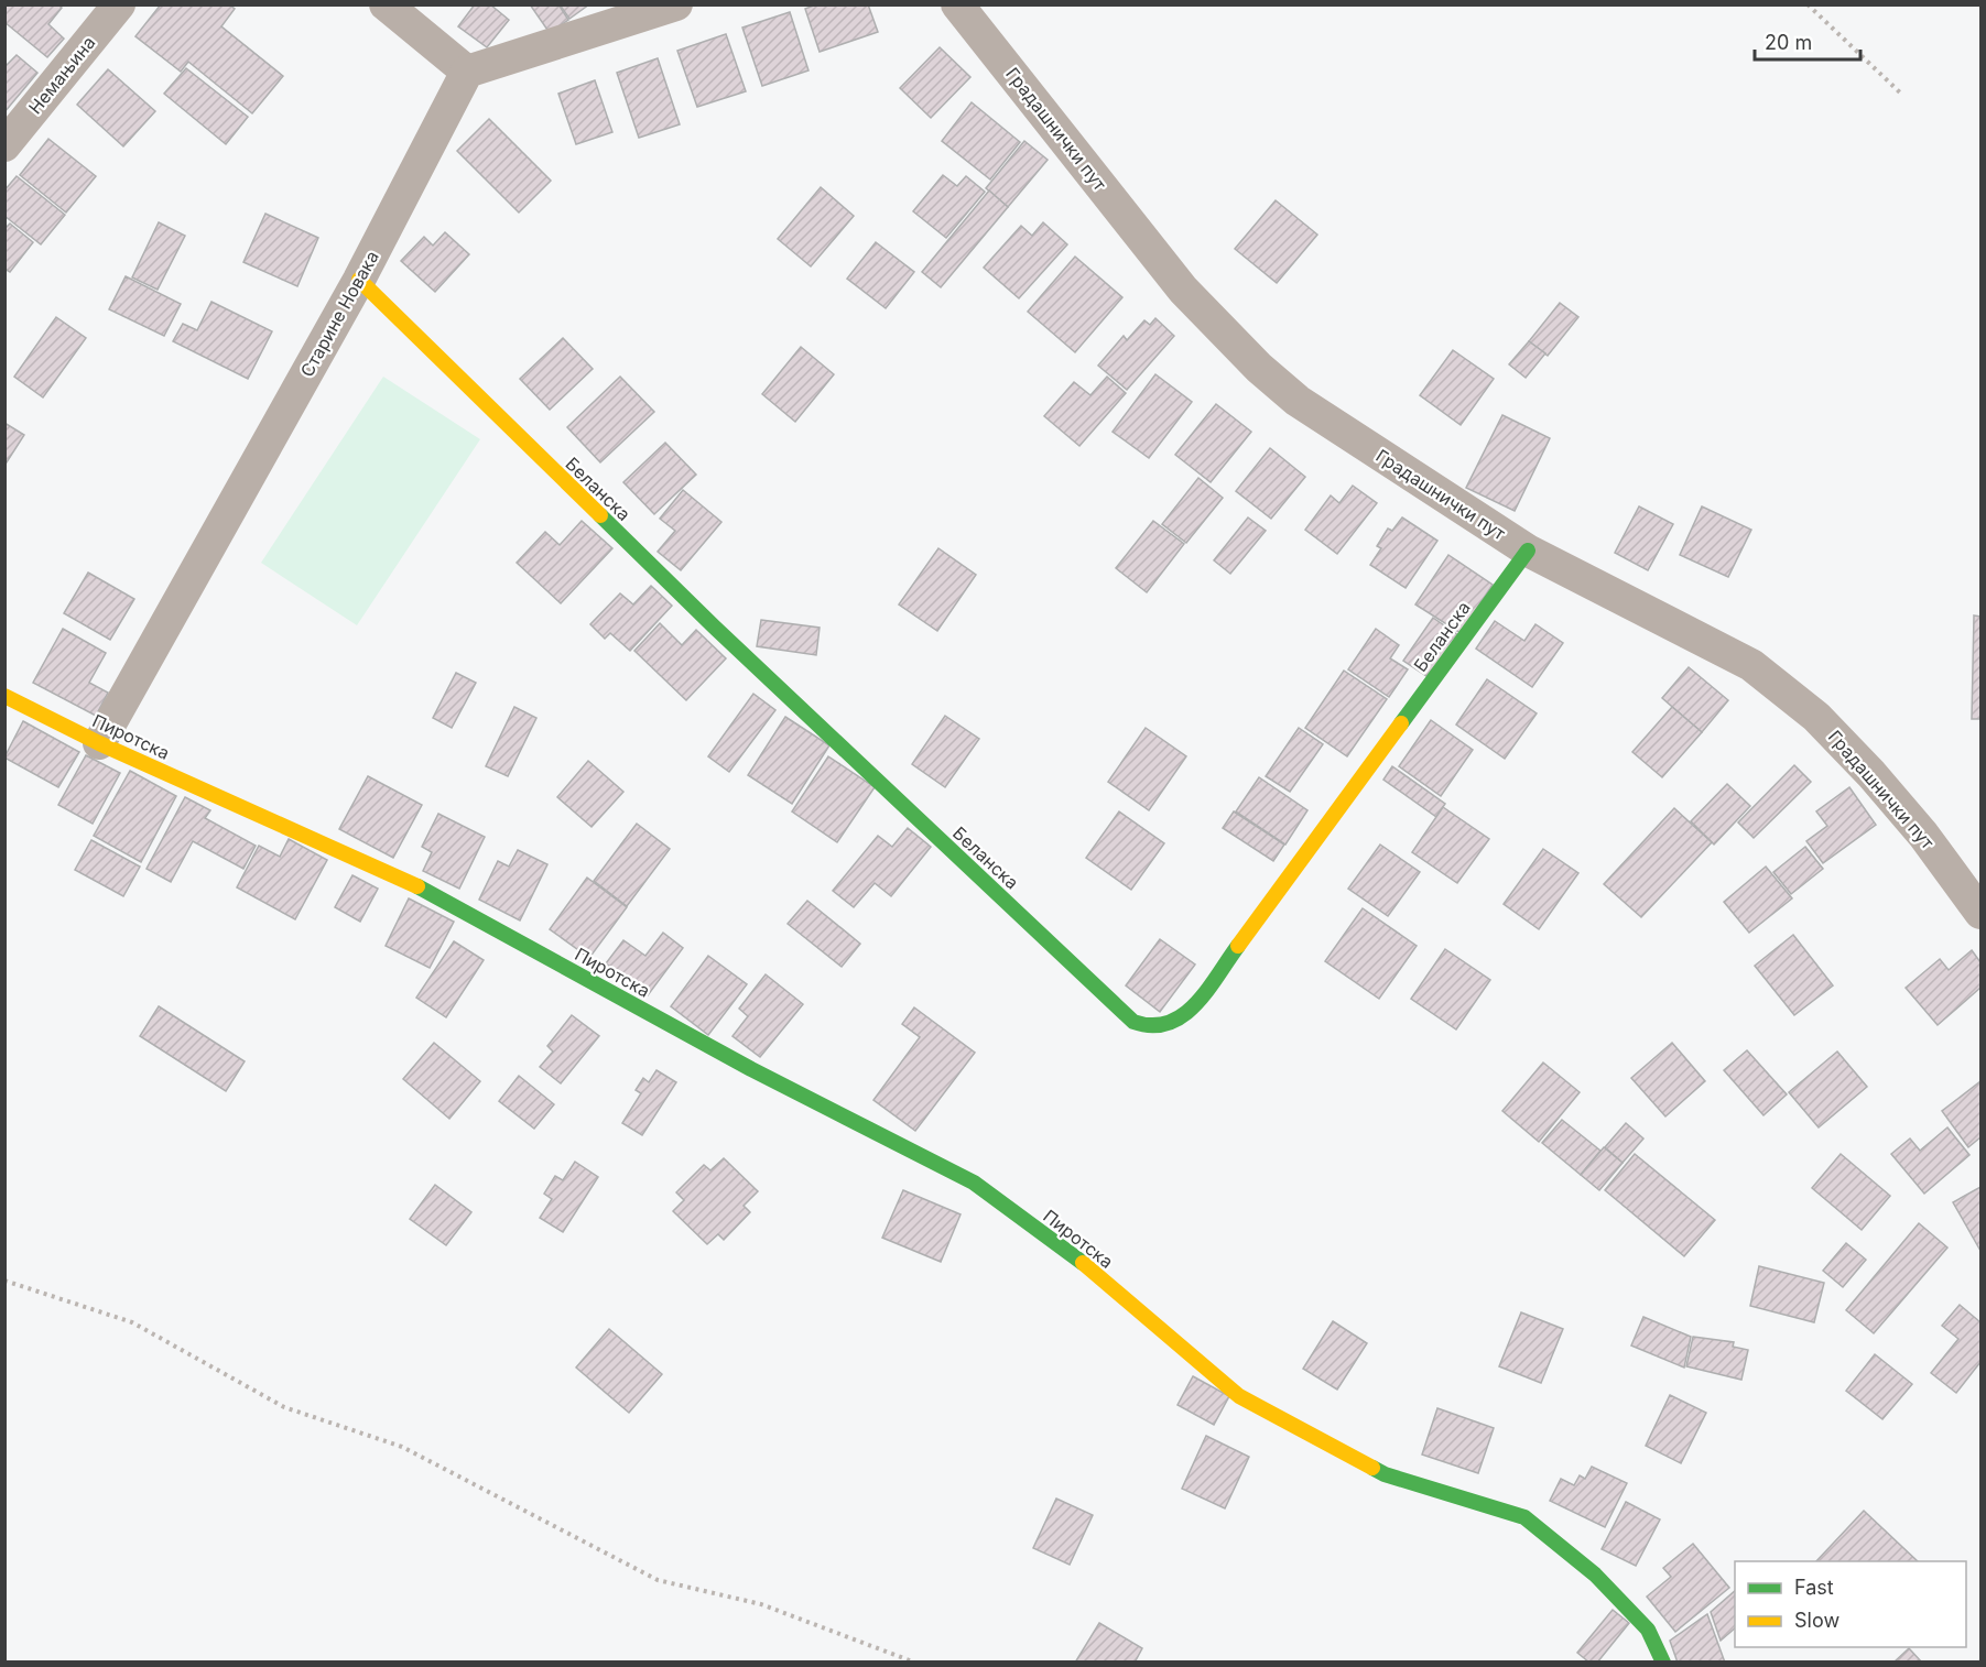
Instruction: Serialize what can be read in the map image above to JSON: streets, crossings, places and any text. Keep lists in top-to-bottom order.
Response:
{
  "streets": {
    "street": [
      "Немањина",
      "Градашнички пут",
      "Старине Новака",
      "Беланска",
      "Пиротска"
    ]
  },
  "crossings": [
    ["Градашнички пут", "Беланска"],
    ["Старине Новака", "Беланска"],
    ["Старине Новака", "Пиротска"]
  ],
  "legend": ["Fast", "Slow"],
  "scale_bar": "20 m"
}
